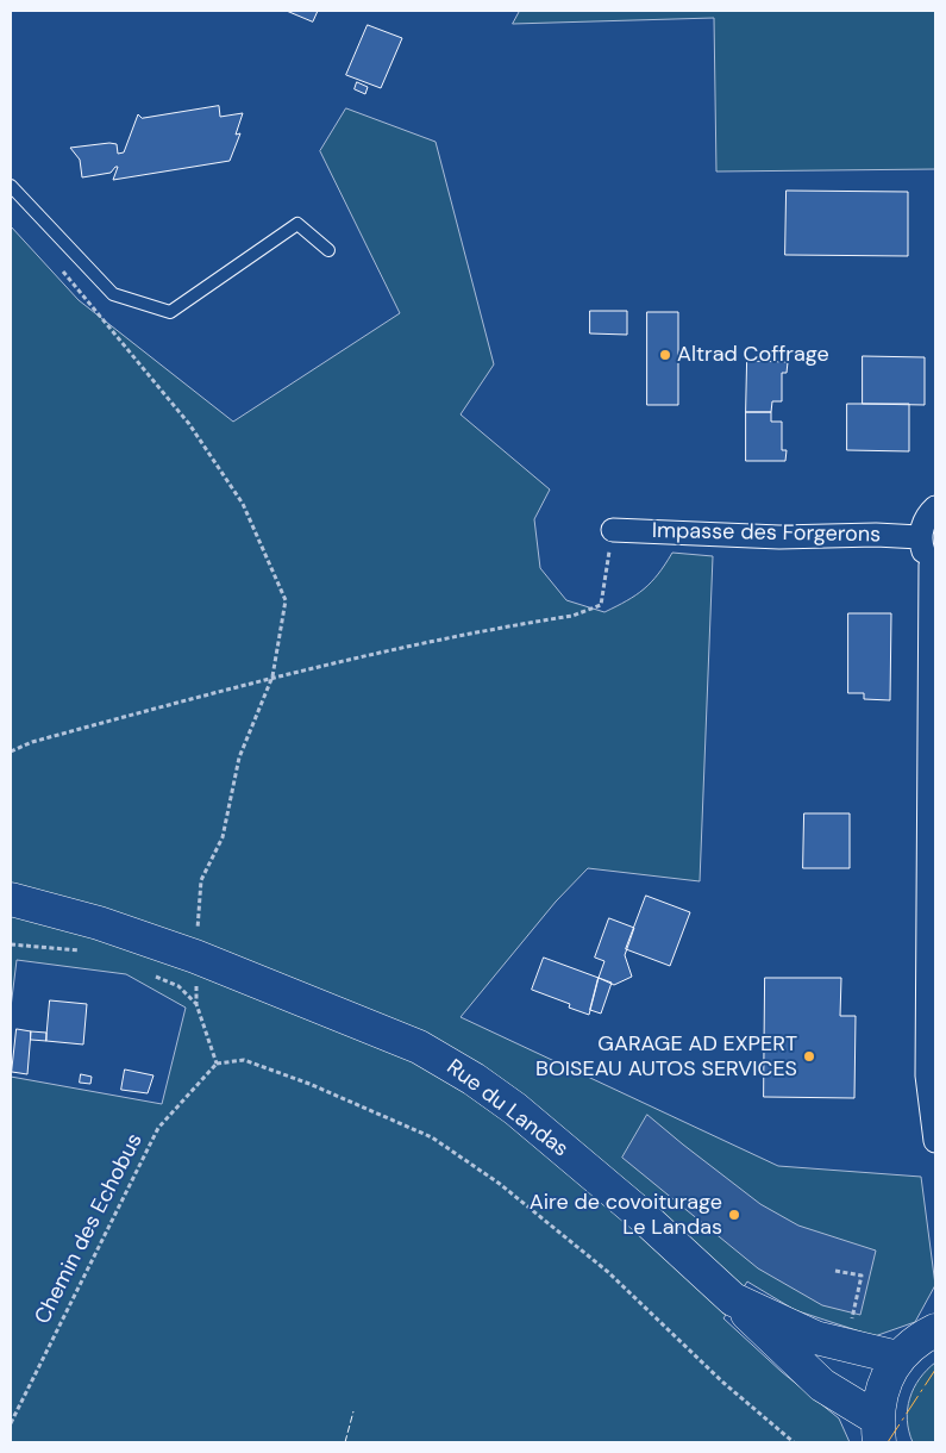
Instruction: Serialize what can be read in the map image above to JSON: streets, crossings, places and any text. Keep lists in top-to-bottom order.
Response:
{
  "streets": {
    "street": ["Impasse des Forgerons", "Rue du Landas"],
    "path": ["Chemin des Echobus"]
  },
  "places": ["Altrad Coffrage", "GARAGE AD EXPERT BOISEAU AUTOS SERVICES", "Aire de covoiturage Le Landas"]
}
